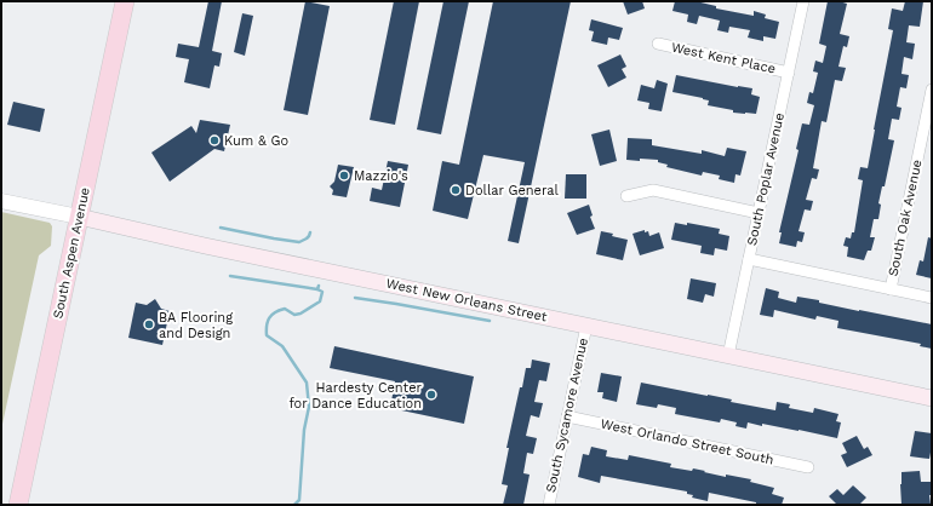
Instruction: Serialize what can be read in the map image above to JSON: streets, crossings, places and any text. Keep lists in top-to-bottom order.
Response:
{
  "streets": {
    "main road": ["South Aspen Avenue", "West New Orleans Street"],
    "street": [
      "West Kent Place",
      "South Poplar Avenue",
      "South Oak Avenue",
      "South Sycamore Avenue",
      "West Orlando Street South"
    ]
  },
  "crossings": [
    ["West Kent Place", "South Poplar Avenue"],
    ["South Poplar Avenue", "West New Orleans Street"],
    ["South Aspen Avenue", "West New Orleans Street"],
    ["West New Orleans Street", "South Sycamore Avenue"],
    ["South Sycamore Avenue", "West Orlando Street South"]
  ],
  "places": [
    "Kum & Go",
    "Mazzio's",
    "Dollar General",
    "BA Flooring and Design",
    "Hardesty Center for Dance Education"
  ]
}
